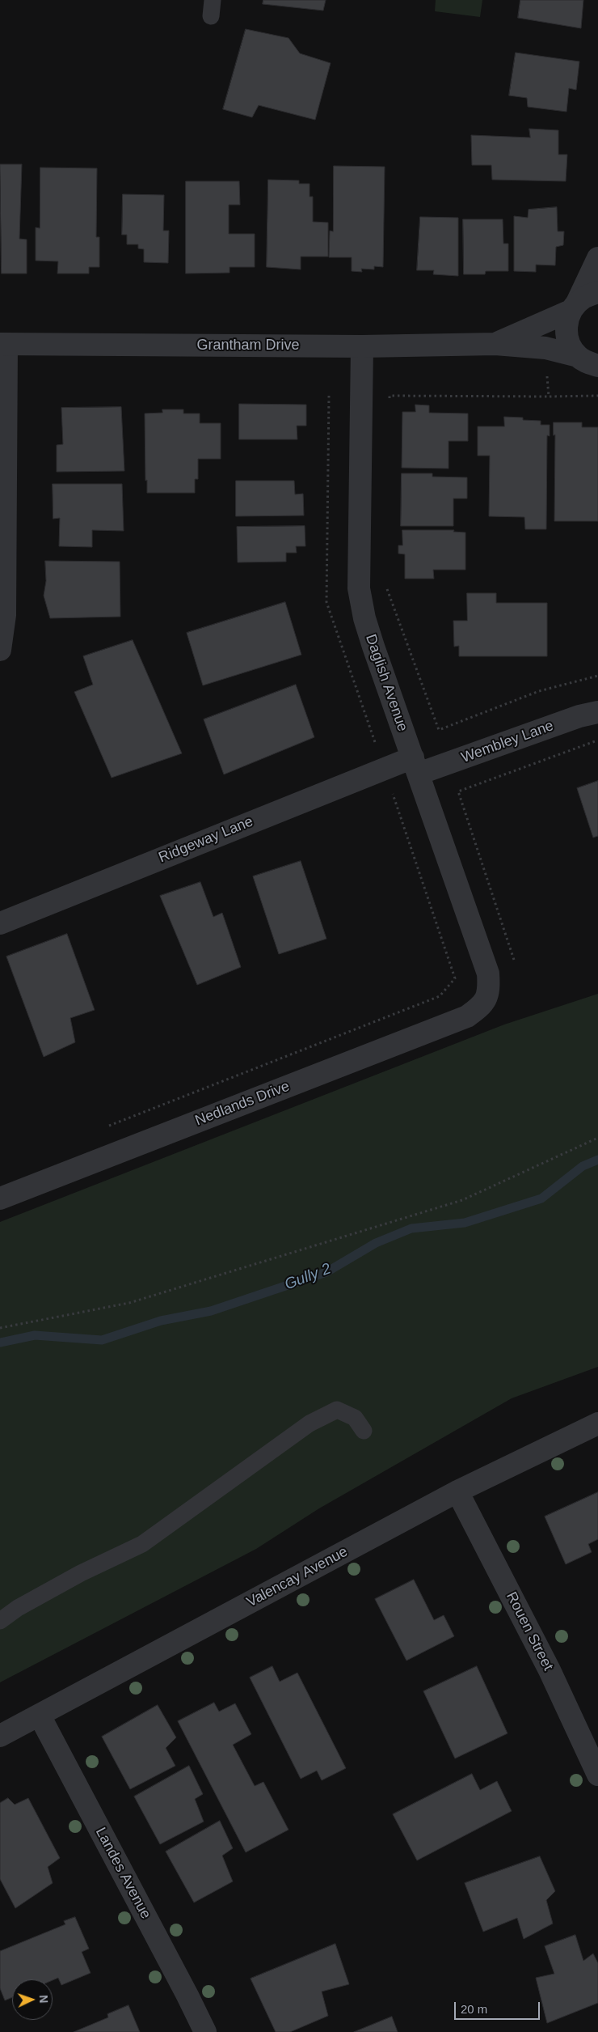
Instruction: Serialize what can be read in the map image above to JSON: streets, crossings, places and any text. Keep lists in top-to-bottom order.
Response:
{
  "streets": {
    "street": [
      "Grantham Drive",
      "Daglish Avenue",
      "Wembley Lane",
      "Ridgeway Lane",
      "Nedlands Drive",
      "Valencay Avenue",
      "Rouen Street",
      "Landes Avenue"
    ]
  },
  "crossings": [
    ["Grantham Drive", "Daglish Avenue"],
    ["Daglish Avenue", "Wembley Lane"],
    ["Daglish Avenue", "Ridgeway Lane"],
    ["Daglish Avenue", "Nedlands Drive"],
    ["Wembley Lane", "Ridgeway Lane"],
    ["Valencay Avenue", "Rouen Street"],
    ["Valencay Avenue", "Landes Avenue"]
  ],
  "water": ["Gully 2"],
  "scale_bar": "20 m",
  "north": "right"
}
